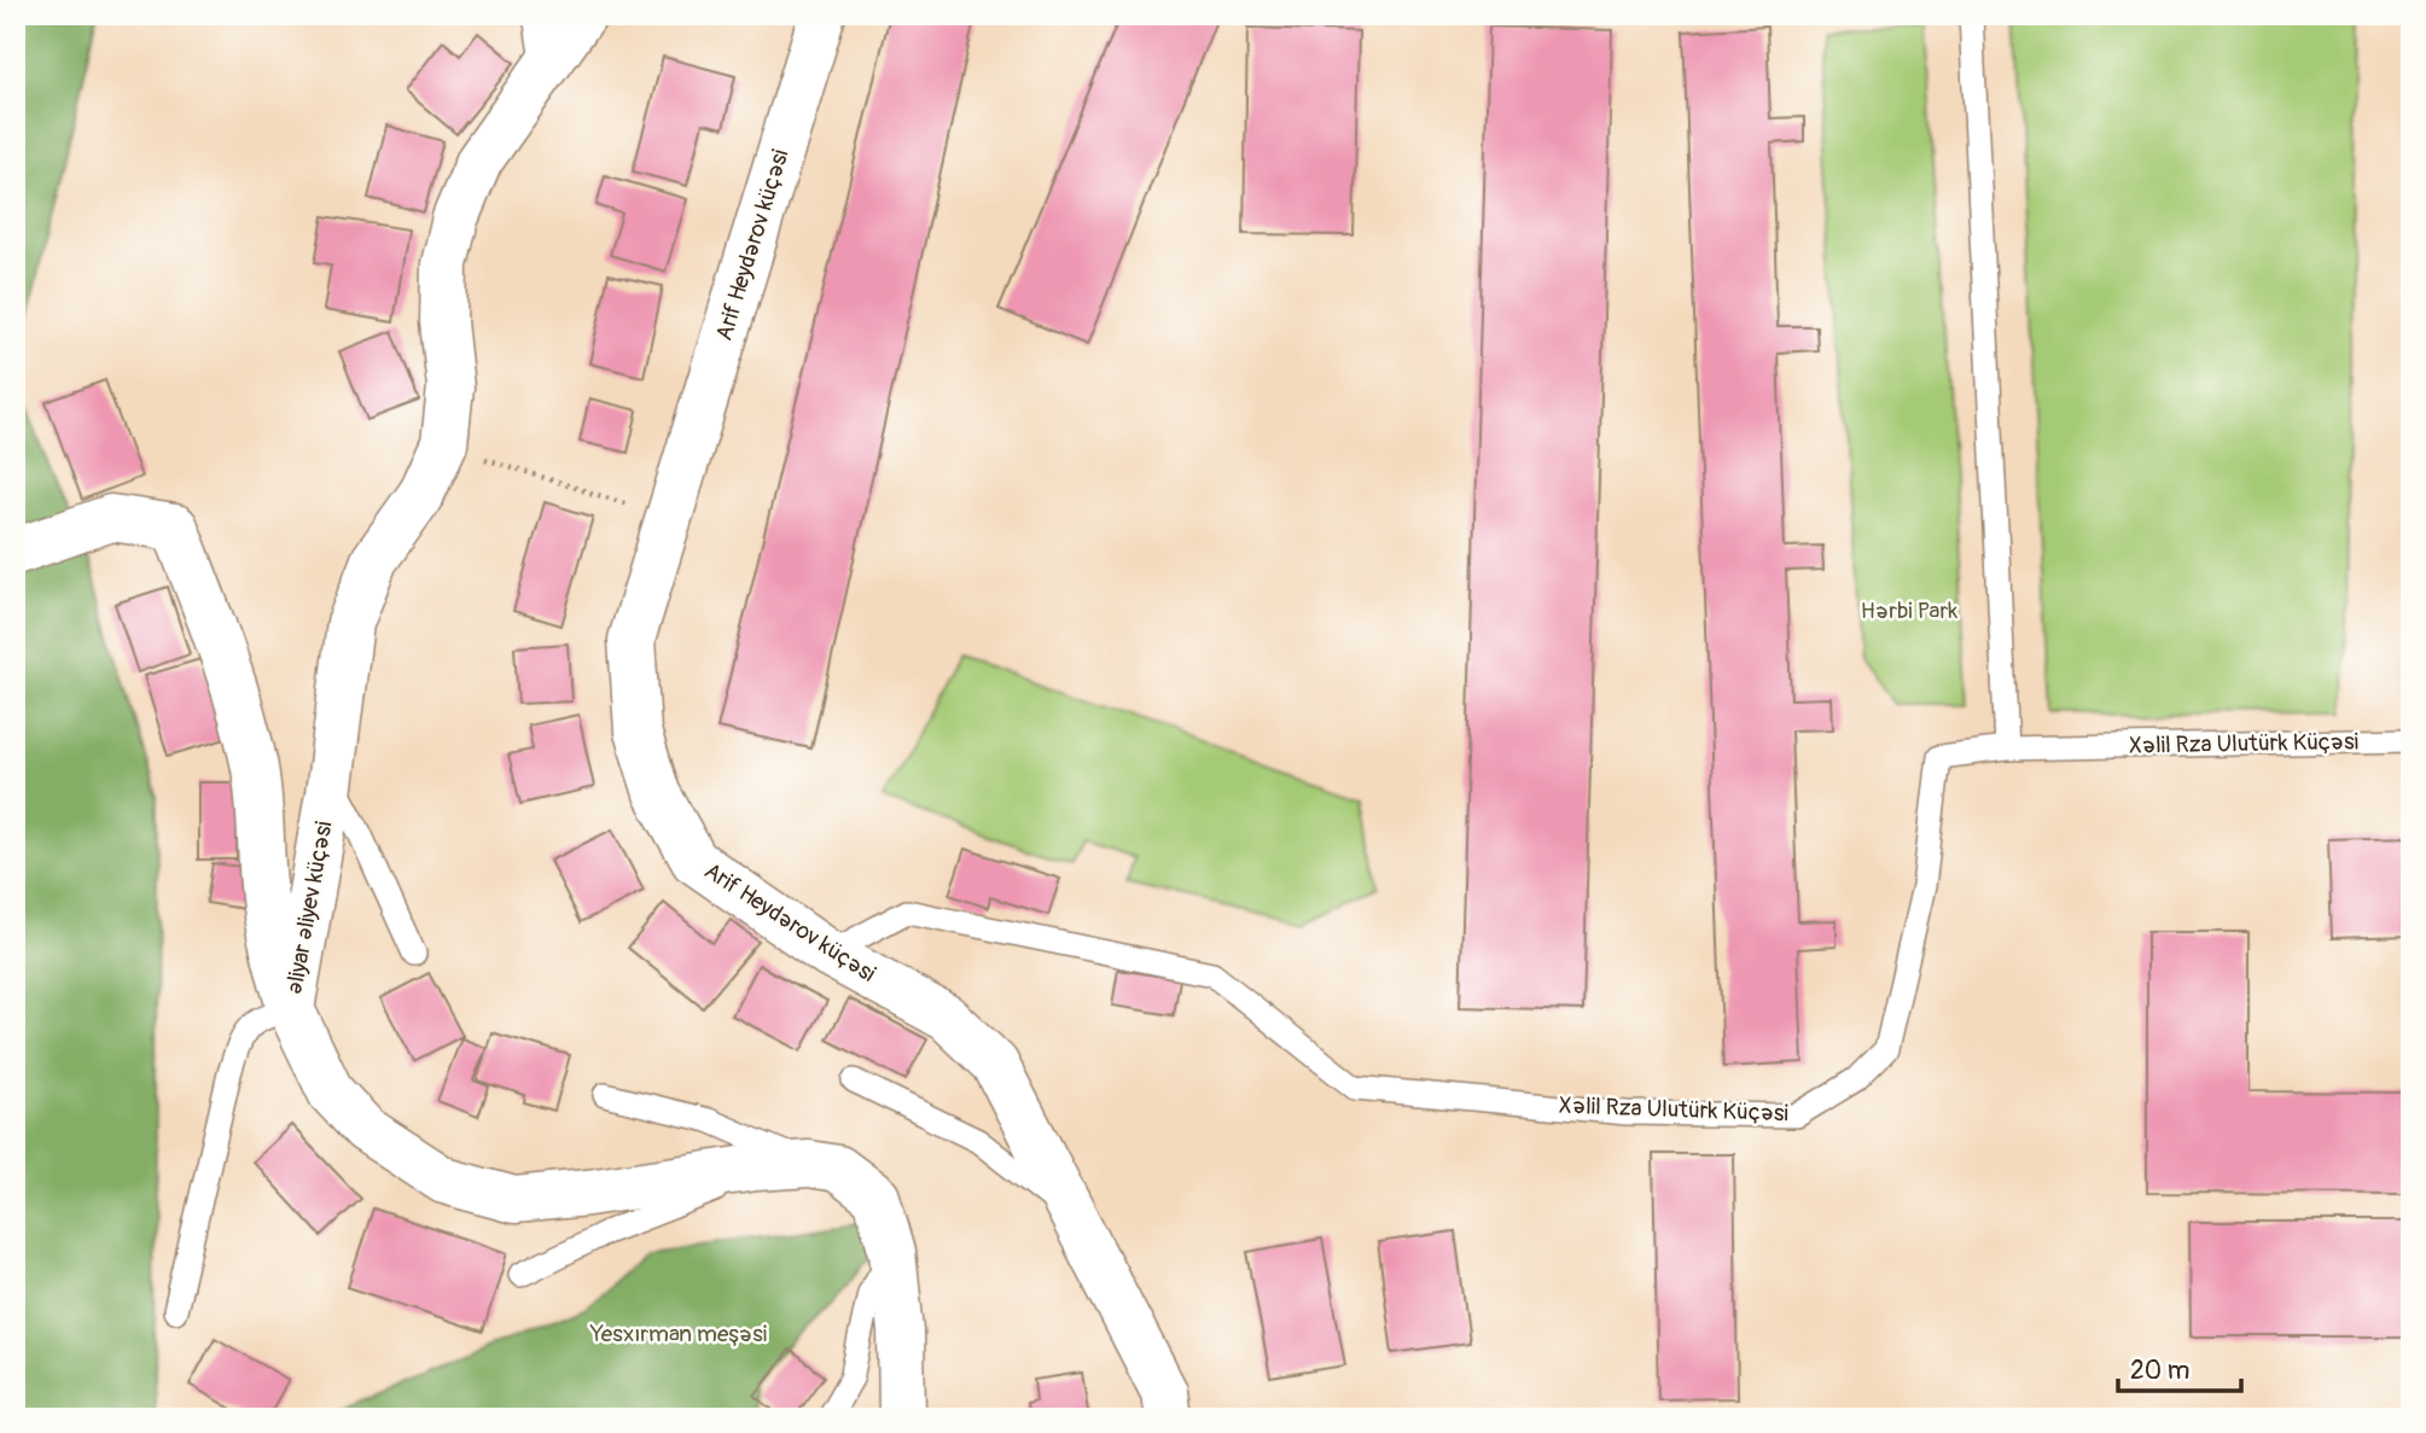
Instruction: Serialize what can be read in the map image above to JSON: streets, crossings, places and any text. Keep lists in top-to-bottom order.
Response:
{
  "streets": {
    "street": ["Arif Heydərov küçəsi", "Əliyar Əliyev küçəsi"],
    "lane": ["Xəlil Rza Ulutürk Küçəsi"]
  },
  "crossings": [
    ["Arif Heydərov küçəsi", "Xəlil Rza Ulutürk Küçəsi"]
  ],
  "parks": ["Hərbi Park", "Yesxırman meşəsi"],
  "scale_bar": "20 m"
}
